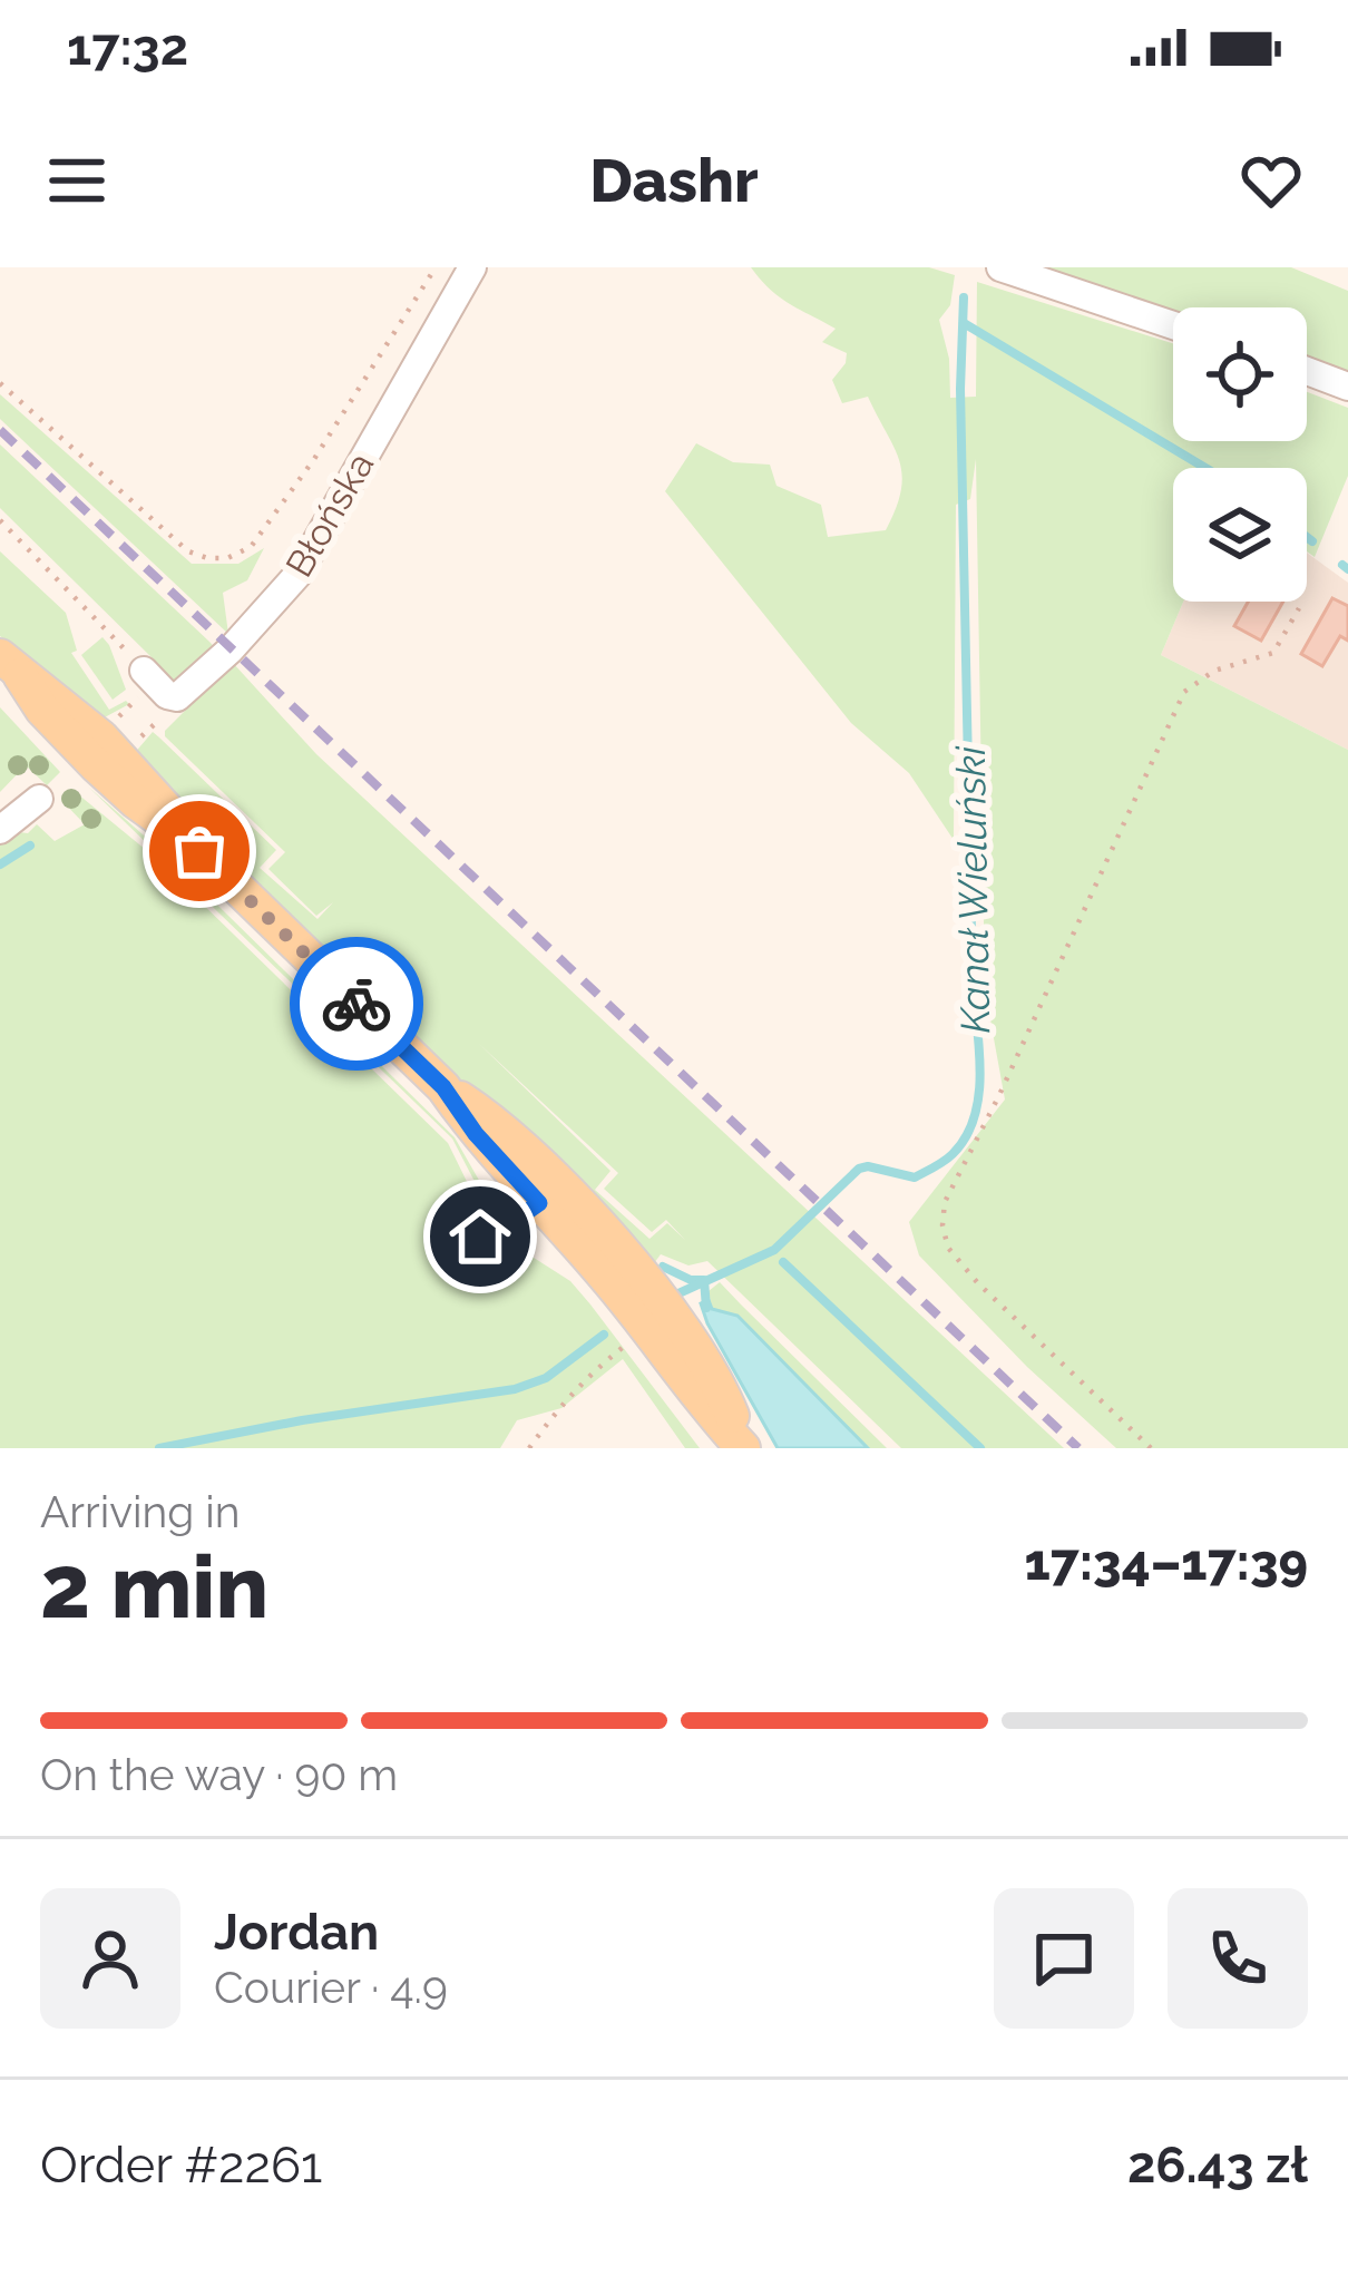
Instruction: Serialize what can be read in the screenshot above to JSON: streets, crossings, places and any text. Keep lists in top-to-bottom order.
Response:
{
  "streets": {
    "street": ["Błońska"]
  },
  "water": ["Kanał Wieluński"],
  "page": {
    "status": "17:32",
    "header": "Dashr",
    "heading": ["2 min", "Arriving in", "17:34–17:39"],
    "panel": [
      "Jordan",
      "Courier · 4.9",
      "Order #2261",
      "26.43 zł"
    ],
    "bar": "On the way · 90 m"
  }
}
